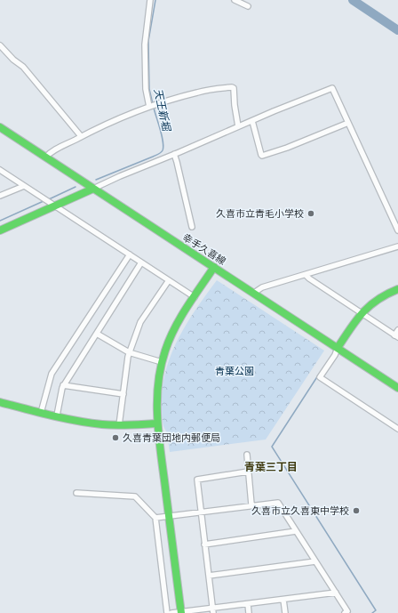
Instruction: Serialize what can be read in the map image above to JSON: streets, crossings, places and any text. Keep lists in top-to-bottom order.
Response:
{
  "streets": {
    "street": ["幸手久喜線"]
  },
  "districts": ["青葉三丁目"],
  "water": ["天王新堀"],
  "parks": ["青葉公園"],
  "places": ["久喜市立青毛小学校", "久喜青葉団地内郵便局", "久喜市立久喜東中学校"]
}
